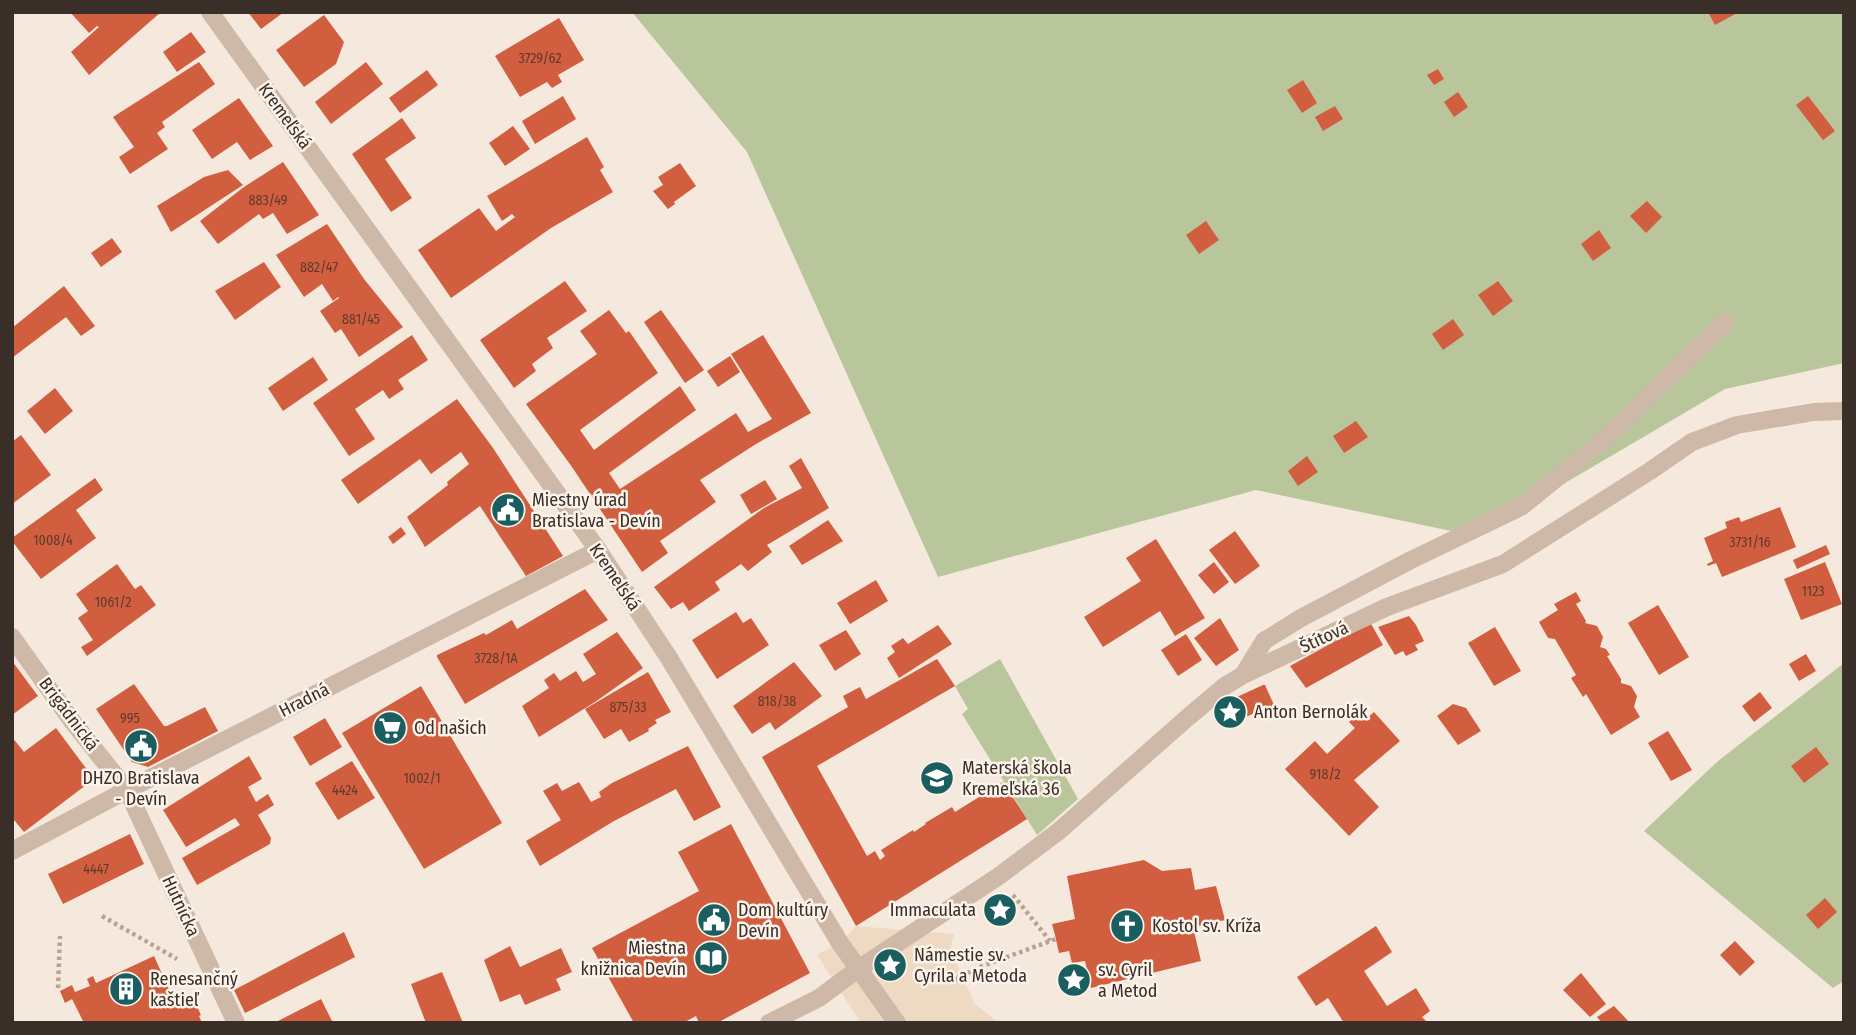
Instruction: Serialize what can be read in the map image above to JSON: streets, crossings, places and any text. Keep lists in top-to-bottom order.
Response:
{
  "streets": {
    "street": [
      "Kremeľská",
      "Štítová",
      "Hradná",
      "Brigádnická",
      "Hutnícka"
    ]
  },
  "crossings": [
    ["Kremeľská", "Štítová"],
    ["Kremeľská", "Hradná"],
    ["Hradná", "Brigádnická"],
    ["Hradná", "Hutnícka"],
    ["Brigádnická", "Hutnícka"]
  ],
  "places": {
    "public building": ["Miestny úrad Bratislava - Devín", "DHZO Bratislava - Devín", "Dom kultúry Devín"],
    "place": [
      "Anton Bernolák",
      "Immaculata",
      "Námestie sv. Cyrila a Metoda",
      "sv. Cyril a Metod"
    ],
    "supermarket": ["Od našich"],
    "school or university": ["Materská škola Kremeľská 36"],
    "church": ["Kostol sv. Kríža"],
    "library": ["Miestna knižnica Devín"],
    "building": ["Renesančný kaštieľ"]
  },
  "house_numbers": [
    "3729/62",
    "883/49",
    "882/47",
    "881/45",
    "1008/4",
    "3731/16",
    "1123",
    "1061/2",
    "3728/1A",
    "818/38",
    "875/33",
    "995",
    "918/2",
    "1002/1",
    "4424",
    "4447"
  ]
}
